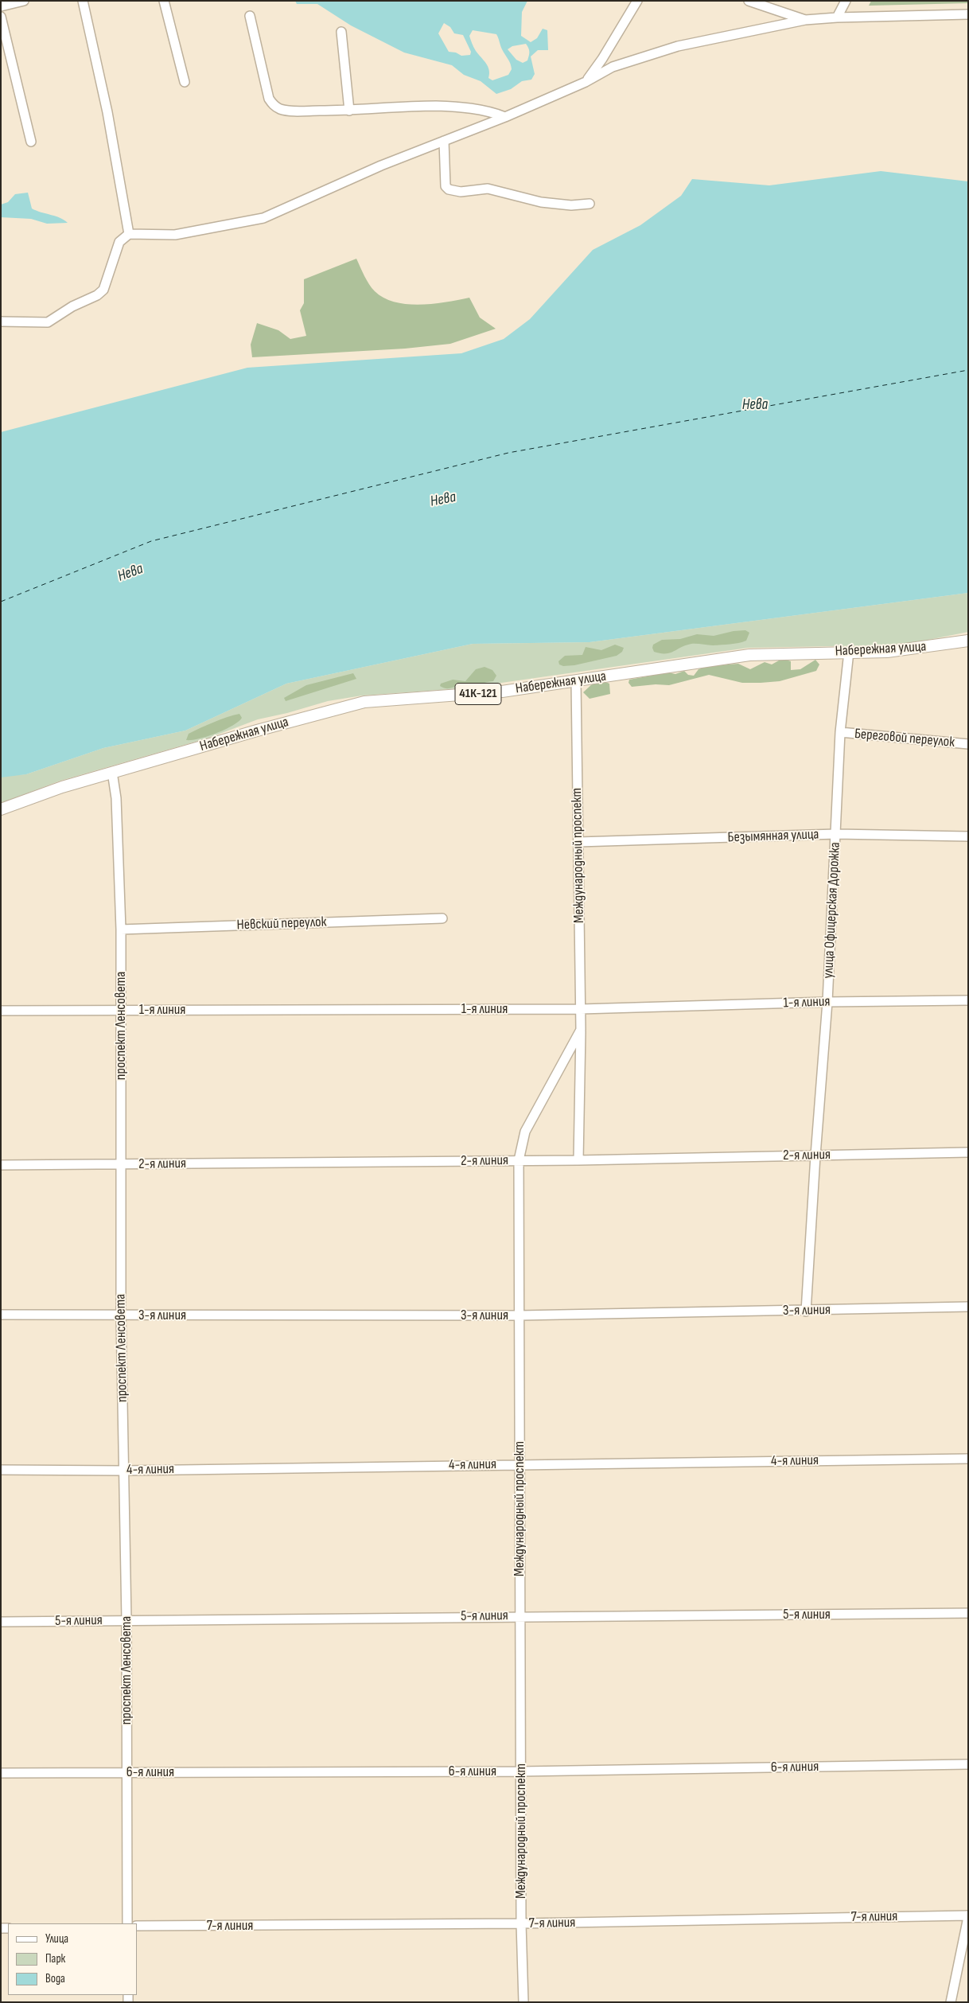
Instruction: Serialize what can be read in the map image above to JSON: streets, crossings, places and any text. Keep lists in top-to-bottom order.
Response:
{
  "streets": {
    "main road": ["Набережная улица", "41К-121"],
    "street": [
      "Береговой переулок",
      "Безымянная улица",
      "Международный проспект",
      "улица Офицерская Дорожка",
      "Невский переулок",
      "1-я линия",
      "проспект Ленсовета",
      "2-я линия",
      "3-я линия",
      "4-я линия",
      "5-я линия",
      "6-я линия",
      "7-я линия"
    ]
  },
  "crossings": [
    ["Набережная улица", "Международный проспект"],
    ["Набережная улица", "улица Офицерская Дорожка"],
    ["Набережная улица", "проспект Ленсовета"],
    ["Береговой переулок", "улица Офицерская Дорожка"],
    ["Безымянная улица", "Международный проспект"],
    ["Безымянная улица", "улица Офицерская Дорожка"],
    ["Международный проспект", "1-я линия"],
    ["Международный проспект", "2-я линия"],
    ["Международный проспект", "3-я линия"],
    ["Международный проспект", "4-я линия"],
    ["Международный проспект", "5-я линия"],
    ["Международный проспект", "6-я линия"],
    ["Международный проспект", "7-я линия"],
    ["улица Офицерская Дорожка", "1-я линия"],
    ["улица Офицерская Дорожка", "2-я линия"],
    ["улица Офицерская Дорожка", "3-я линия"],
    ["Невский переулок", "проспект Ленсовета"],
    ["1-я линия", "проспект Ленсовета"],
    ["проспект Ленсовета", "2-я линия"],
    ["проспект Ленсовета", "3-я линия"],
    ["проспект Ленсовета", "4-я линия"],
    ["проспект Ленсовета", "5-я линия"],
    ["проспект Ленсовета", "6-я линия"]
  ],
  "water": ["Нева"],
  "legend": ["Улица", "Парк", "Вода"]
}
